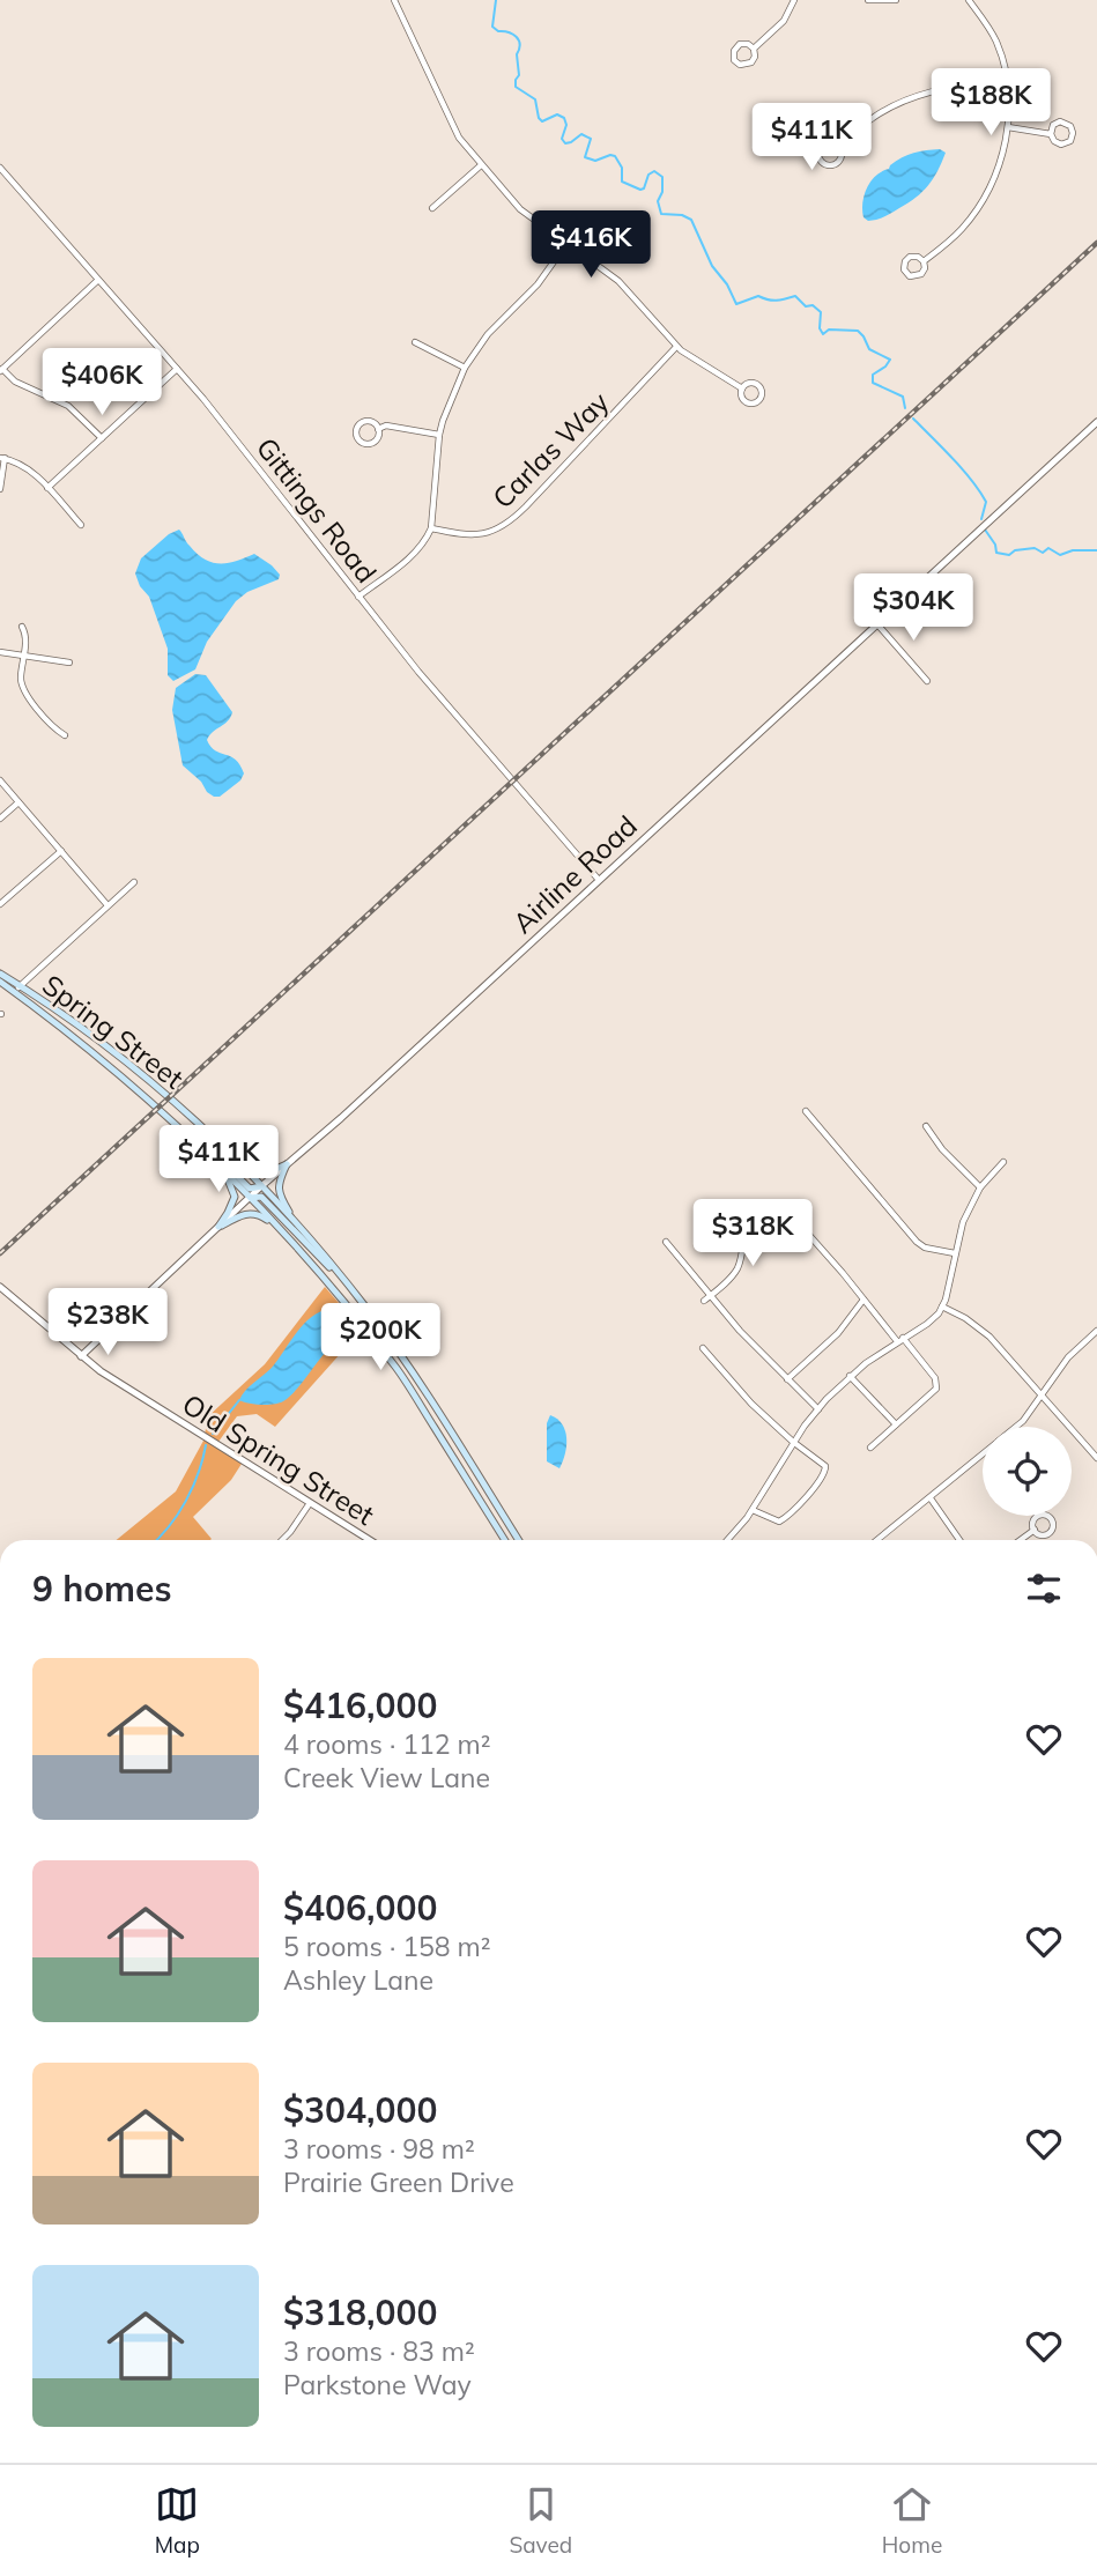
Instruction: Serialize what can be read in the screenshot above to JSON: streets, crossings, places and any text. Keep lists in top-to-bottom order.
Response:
{
  "streets": {
    "main road": ["Spring Street"],
    "street": [
      "Carlas Way",
      "Gittings Road",
      "Airline Road",
      "Old Spring Street"
    ]
  },
  "crossings": [
    ["Gittings Road", "Airline Road"],
    ["Airline Road", "Spring Street"],
    ["Airline Road", "Old Spring Street"]
  ],
  "page": {
    "price": [
      "$188K",
      "$411K",
      "$416K",
      "$406K",
      "$304K",
      "$411K",
      "$318K",
      "$238K",
      "$200K"
    ],
    "heading": "9 homes",
    "list": [
      {
        "name": "$416,000",
        "note": "4 rooms · 112 m² · Creek View Lane"
      },
      {
        "name": "$406,000",
        "note": "5 rooms · 158 m² · Ashley Lane"
      },
      {
        "name": "$304,000",
        "note": "3 rooms · 98 m² · Prairie Green Drive"
      },
      {
        "name": "$318,000",
        "note": "3 rooms · 83 m² · Parkstone Way"
      }
    ],
    "tabs": ["Map", "Saved", "Home"]
  }
}
